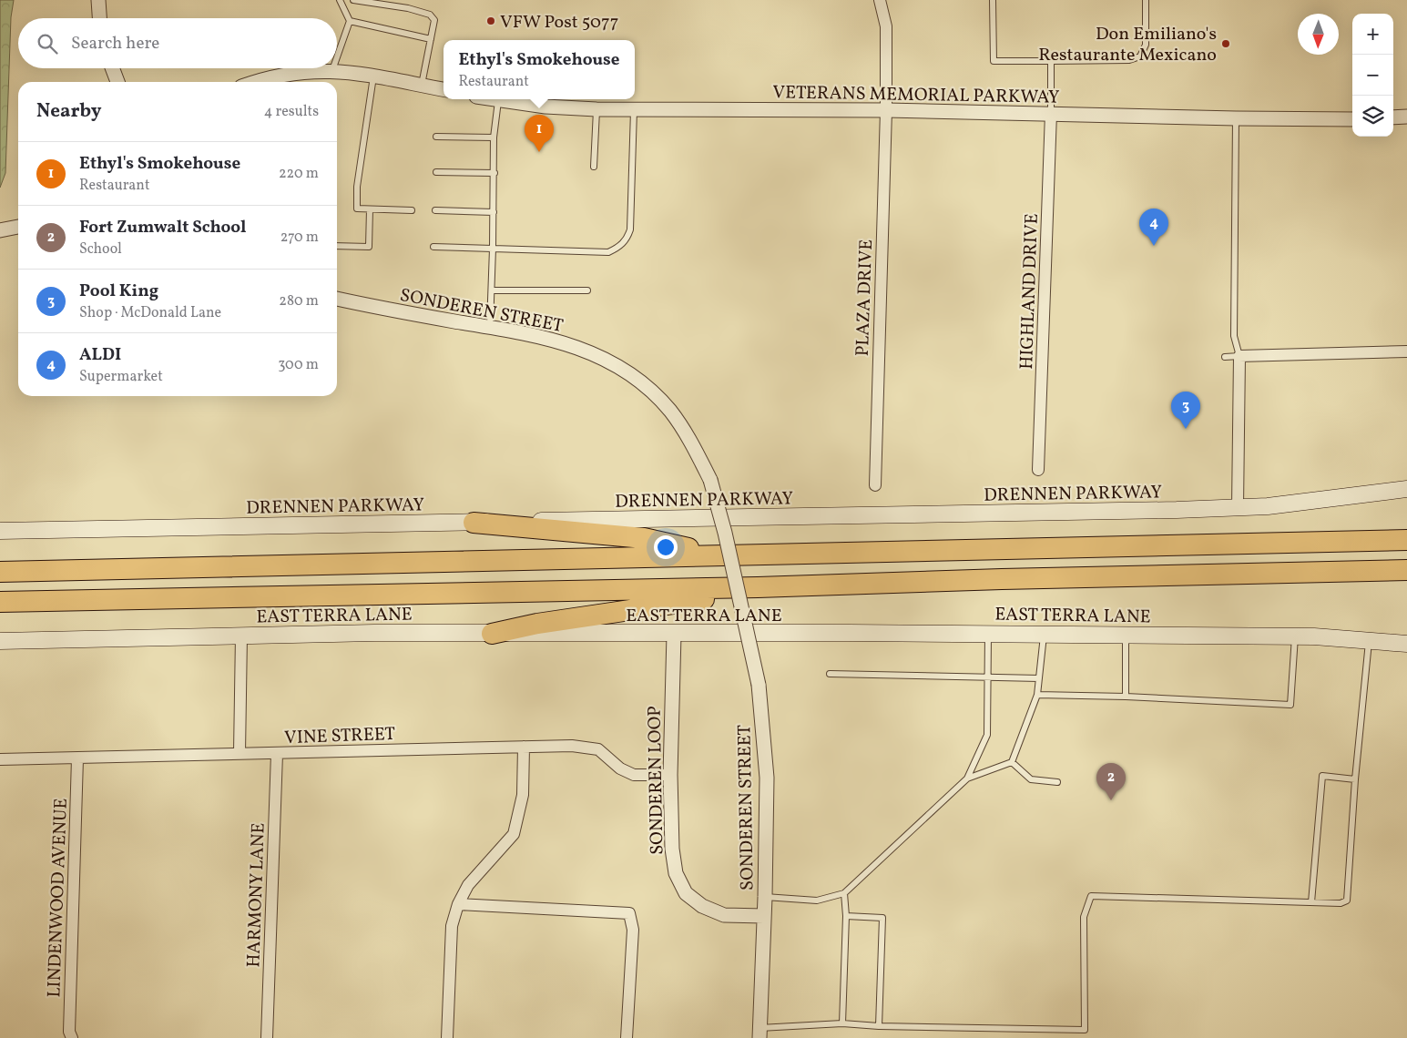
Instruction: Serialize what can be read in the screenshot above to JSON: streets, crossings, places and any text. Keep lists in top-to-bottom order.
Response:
{
  "streets": {
    "main road": ["DRENNEN PARKWAY", "EAST TERRA LANE"],
    "street": [
      "VETERANS MEMORIAL PARKWAY",
      "HIGHLAND DRIVE",
      "PLAZA DRIVE",
      "SONDEREN STREET",
      "VINE STREET",
      "SONDEREN LOOP",
      "HARMONY LANE",
      "LINDENWOOD AVENUE"
    ]
  },
  "crossings": [
    ["VETERANS MEMORIAL PARKWAY", "HIGHLAND DRIVE"],
    ["VETERANS MEMORIAL PARKWAY", "PLAZA DRIVE"],
    ["SONDEREN STREET", "SONDEREN LOOP"],
    ["EAST TERRA LANE", "SONDEREN LOOP"],
    ["VINE STREET", "SONDEREN LOOP"],
    ["VINE STREET", "HARMONY LANE"],
    ["VINE STREET", "LINDENWOOD AVENUE"]
  ],
  "places": ["VFW Post 5077", "Don Emiliano's Restaurante Mexicano"],
  "north": "bottom",
  "page": {
    "map_buttons": ["+", "−"],
    "search": "Search here",
    "popup": ["Ethyl's Smokehouse", "Restaurant"],
    "heading": ["Nearby", "4 results"],
    "pins": [
      "1",
      "4",
      "3",
      "2"
    ],
    "list": [
      {
        "mark": "1",
        "name": "Ethyl's Smokehouse",
        "note": "Restaurant",
        "value": "220 m"
      },
      {
        "mark": "2",
        "name": "Fort Zumwalt School",
        "note": "School",
        "value": "270 m"
      },
      {
        "mark": "3",
        "name": "Pool King",
        "note": "Shop · McDonald Lane",
        "value": "280 m"
      },
      {
        "mark": "4",
        "name": "ALDI",
        "note": "Supermarket",
        "value": "300 m"
      }
    ]
  }
}
